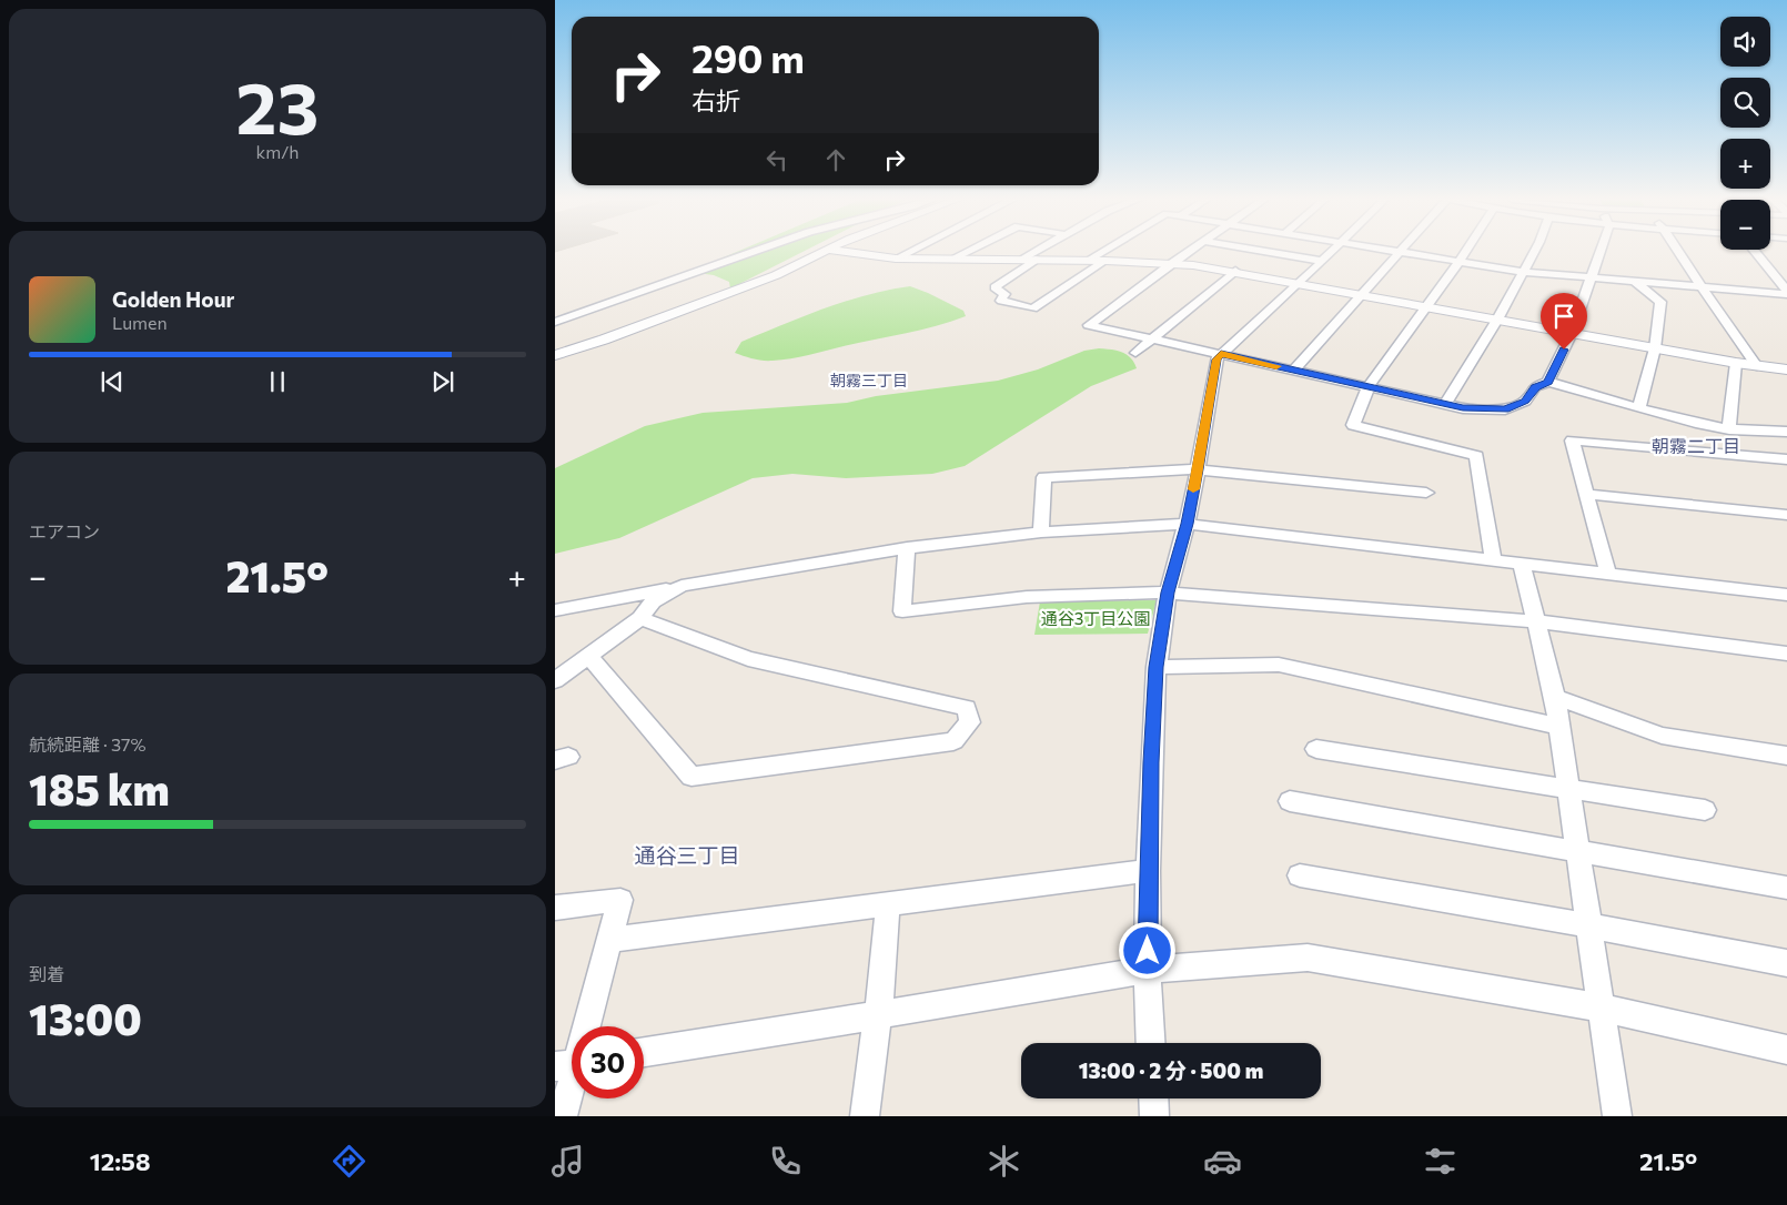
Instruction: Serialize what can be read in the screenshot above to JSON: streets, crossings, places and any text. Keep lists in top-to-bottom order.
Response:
{
  "districts": ["朝霧三丁目", "朝霧二丁目", "通谷三丁目"],
  "parks": ["通谷3丁目公園"],
  "page": {
    "tile": [
      ["23", "km/h"],
      "エアコン",
      ["航続距離 · 37%", "185 km"],
      ["到着", "13:00"]
    ],
    "map_buttons": ["+", "−"],
    "turn": ["290 m", "右折"],
    "song": ["Golden Hour", "Lumen"],
    "heat": ["−", "21.5°", "+"],
    "limit": "30",
    "trip": "13:00 · 2 分 · 500 m",
    "tabs": ["12:58", "21.5°"]
  }
}
